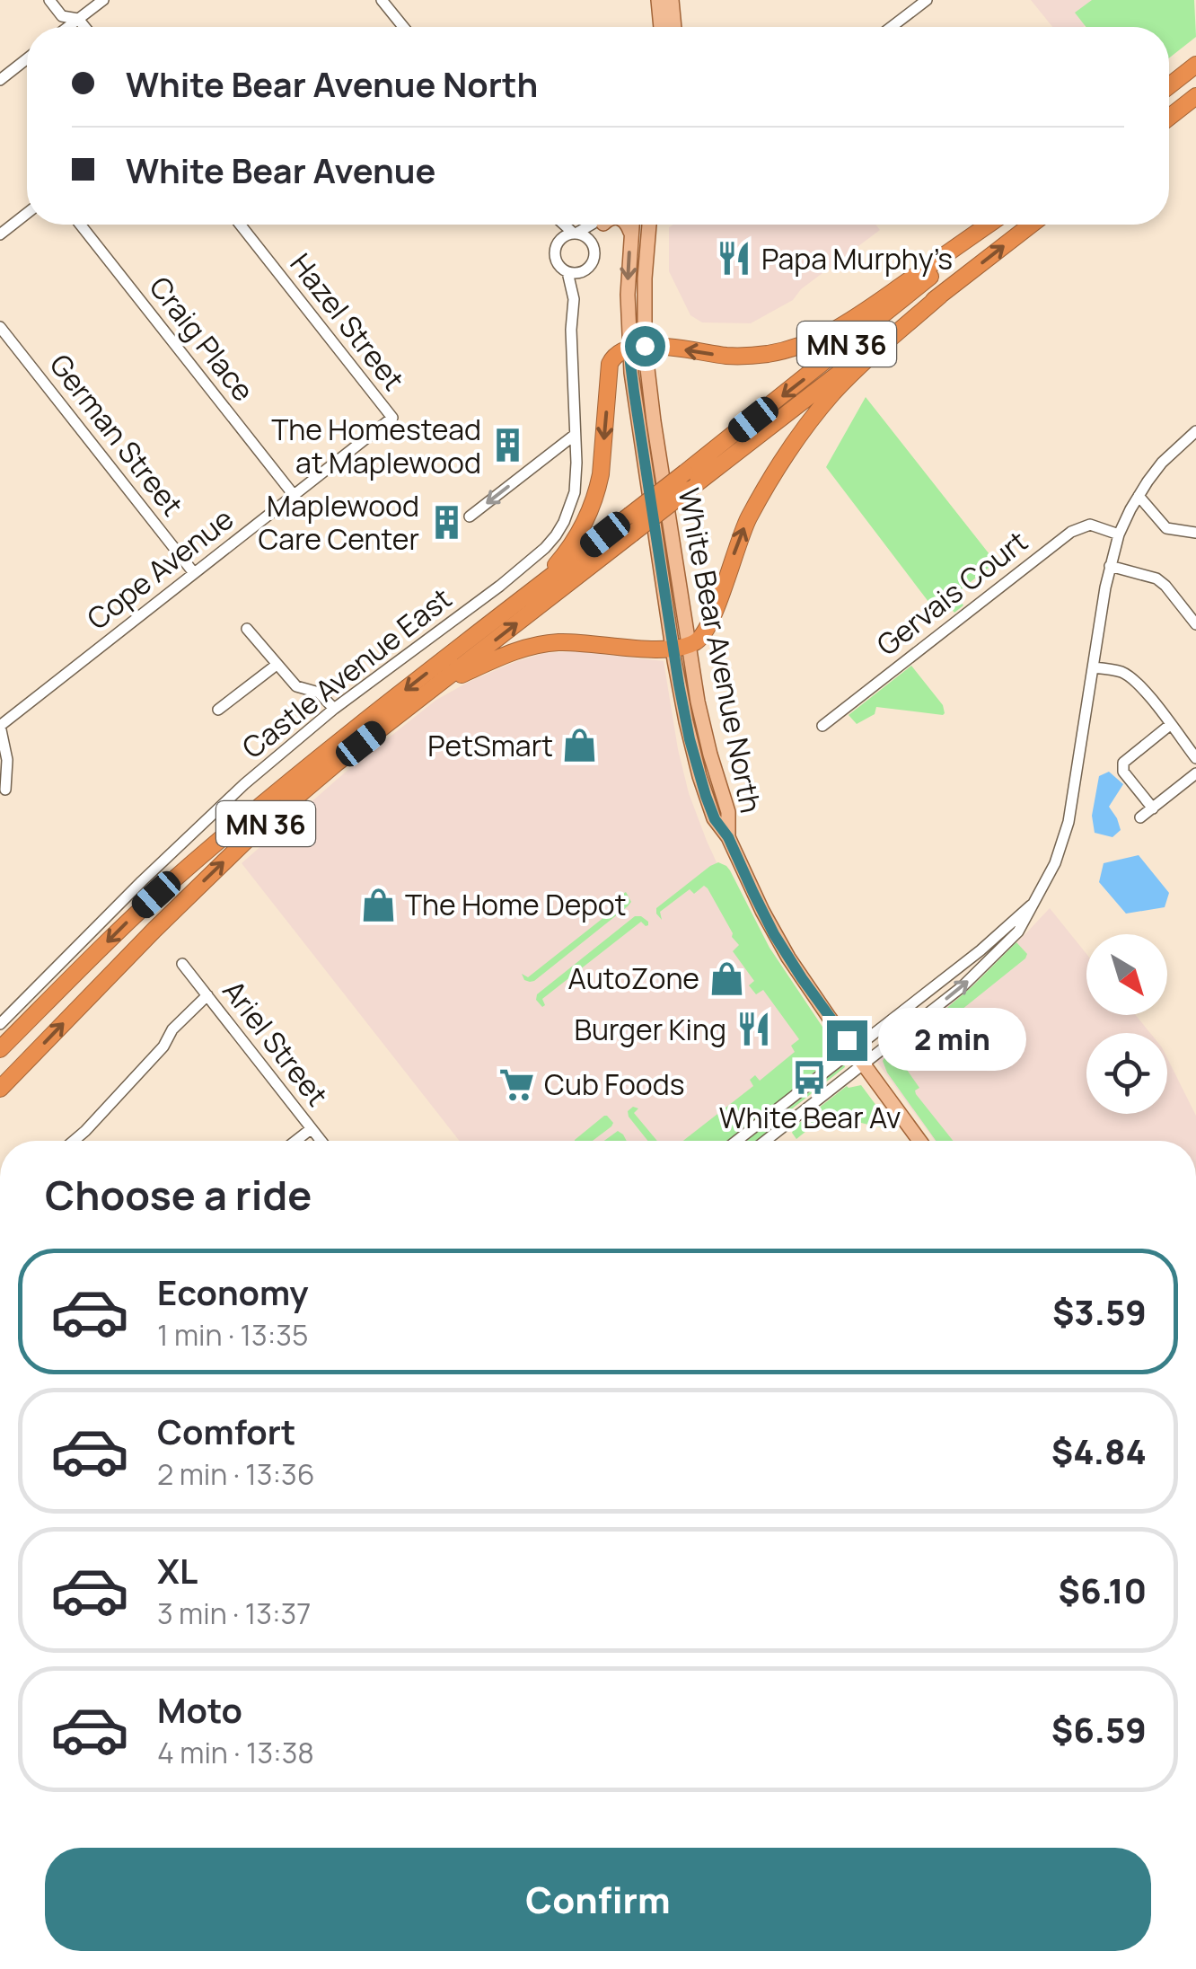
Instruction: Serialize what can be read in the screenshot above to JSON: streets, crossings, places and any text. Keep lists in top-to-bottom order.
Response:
{
  "streets": {
    "highway": ["MN 36"],
    "main road": ["White Bear Avenue North"],
    "street": [
      "Hazel Street",
      "Craig Place",
      "German Street",
      "Cope Avenue",
      "Gervais Court",
      "Castle Avenue East",
      "Ariel Street"
    ]
  },
  "crossings": [
    ["Hazel Street", "Cope Avenue"],
    ["Craig Place", "Cope Avenue"],
    ["German Street", "Cope Avenue"]
  ],
  "places": {
    "restaurant": ["Papa Murphy’s", "Burger King"],
    "building": ["The Homestead at Maplewood", "Maplewood Care Center"],
    "shop": ["PetSmart", "The Home Depot", "AutoZone"],
    "bus stop": ["White Bear Av"],
    "supermarket": ["Cub Foods"]
  },
  "north": "bottom right",
  "page": {
    "banner": ["White Bear Avenue North", "White Bear Avenue"],
    "bubble": "2 min",
    "heading": "Choose a ride",
    "list": [
      {
        "name": "Economy",
        "note": "1 min · 13:35",
        "value": "$3.59"
      },
      {
        "name": "Comfort",
        "note": "2 min · 13:36",
        "value": "$4.84"
      },
      {
        "name": "XL",
        "note": "3 min · 13:37",
        "value": "$6.10"
      },
      {
        "name": "Moto",
        "note": "4 min · 13:38",
        "value": "$6.59"
      }
    ],
    "buttons": "Confirm"
  }
}
